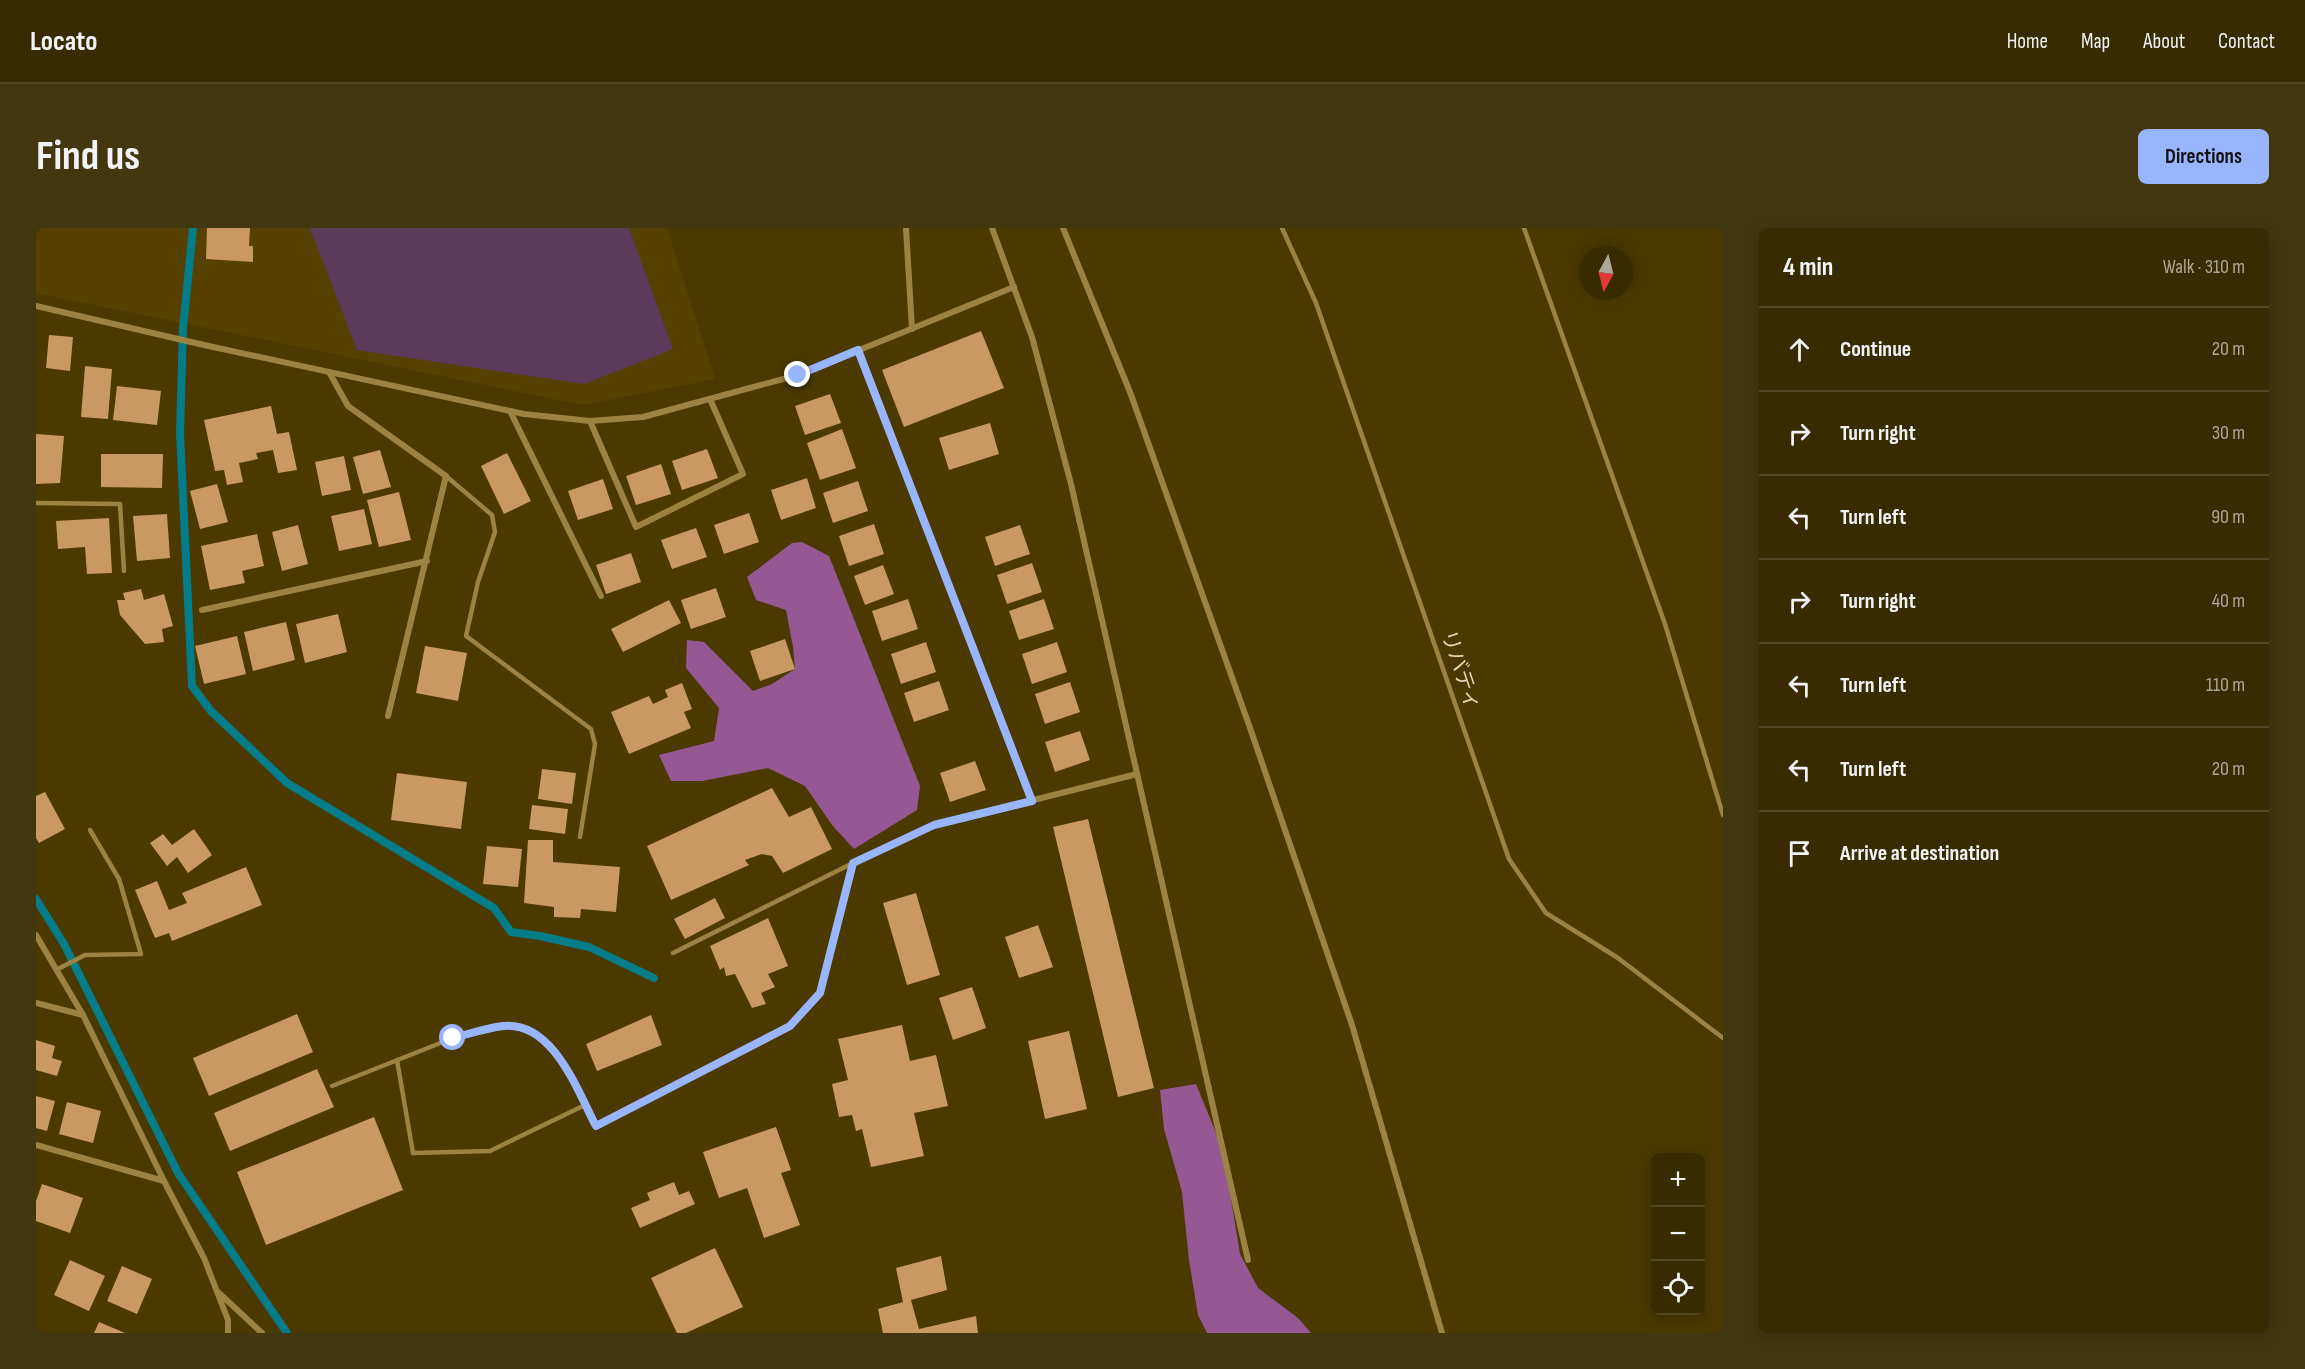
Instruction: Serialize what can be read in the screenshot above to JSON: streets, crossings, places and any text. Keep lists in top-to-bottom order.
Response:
{
  "streets": {
    "lane": ["リバティ"]
  },
  "north": "bottom",
  "page": {
    "header": "Locato",
    "nav": [
      "Home",
      "Map",
      "About",
      "Contact"
    ],
    "buttons": "Directions",
    "title": "Find us",
    "heading": ["4 min", "Walk · 310 m"],
    "list": [
      ["Continue", "20 m"],
      ["Turn right", "30 m"],
      ["Turn left", "90 m"],
      ["Turn right", "40 m"],
      ["Turn left", "110 m"],
      ["Turn left", "20 m"],
      "Arrive at destination"
    ],
    "map_buttons": ["+", "−"]
  }
}
